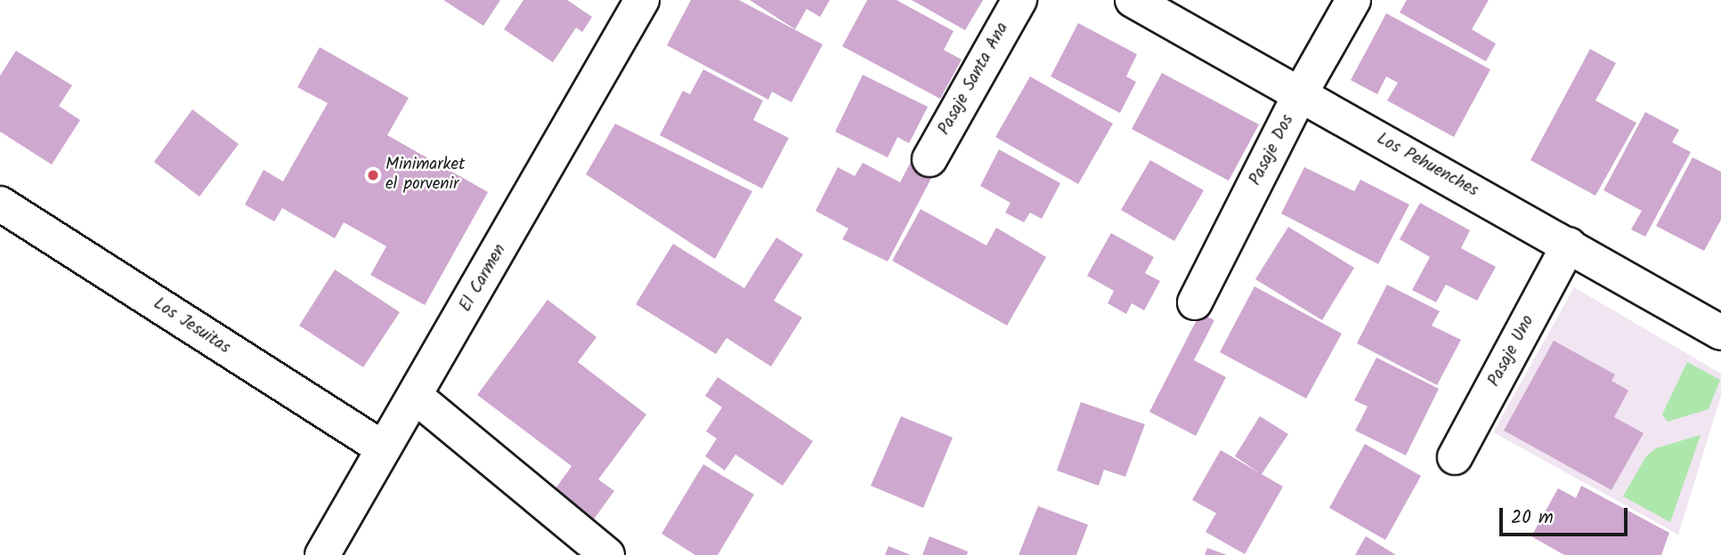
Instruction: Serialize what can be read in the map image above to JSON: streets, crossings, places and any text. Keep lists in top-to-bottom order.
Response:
{
  "streets": {
    "street": [
      "Pasaje Santa Ana",
      "Pasaje Dos",
      "Los Pehuenches",
      "El Carmen",
      "Los Jesuitas",
      "Pasaje Uno"
    ]
  },
  "crossings": [
    ["Pasaje Dos", "Los Pehuenches"],
    ["Los Pehuenches", "Pasaje Uno"],
    ["El Carmen", "Los Jesuitas"]
  ],
  "places": ["Minimarket el porvenir"],
  "scale_bar": "20 m"
}
